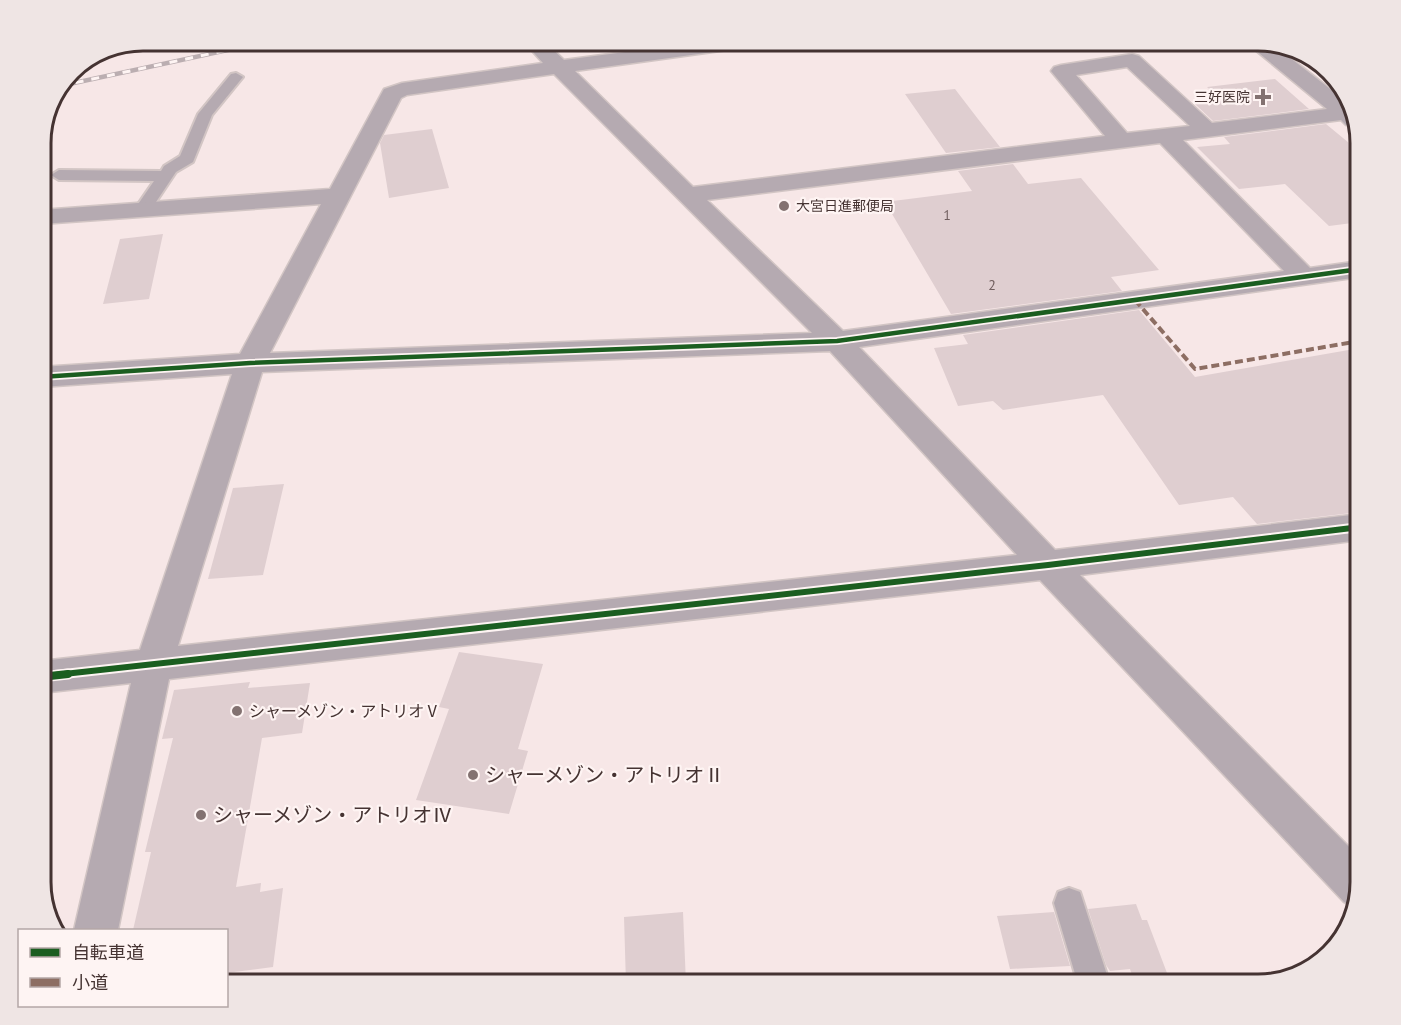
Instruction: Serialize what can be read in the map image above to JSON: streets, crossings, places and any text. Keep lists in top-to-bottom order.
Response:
{
  "places": {
    "health": ["三好医院"],
    "other": [
      "大宮日進郵便局",
      "シャーメゾン・アトリオⅤ",
      "シャーメゾン・アトリオⅡ",
      "シャーメゾン・アトリオⅣ"
    ]
  },
  "house_numbers": ["1", "2"],
  "legend": ["自転車道", "小道"]
}
